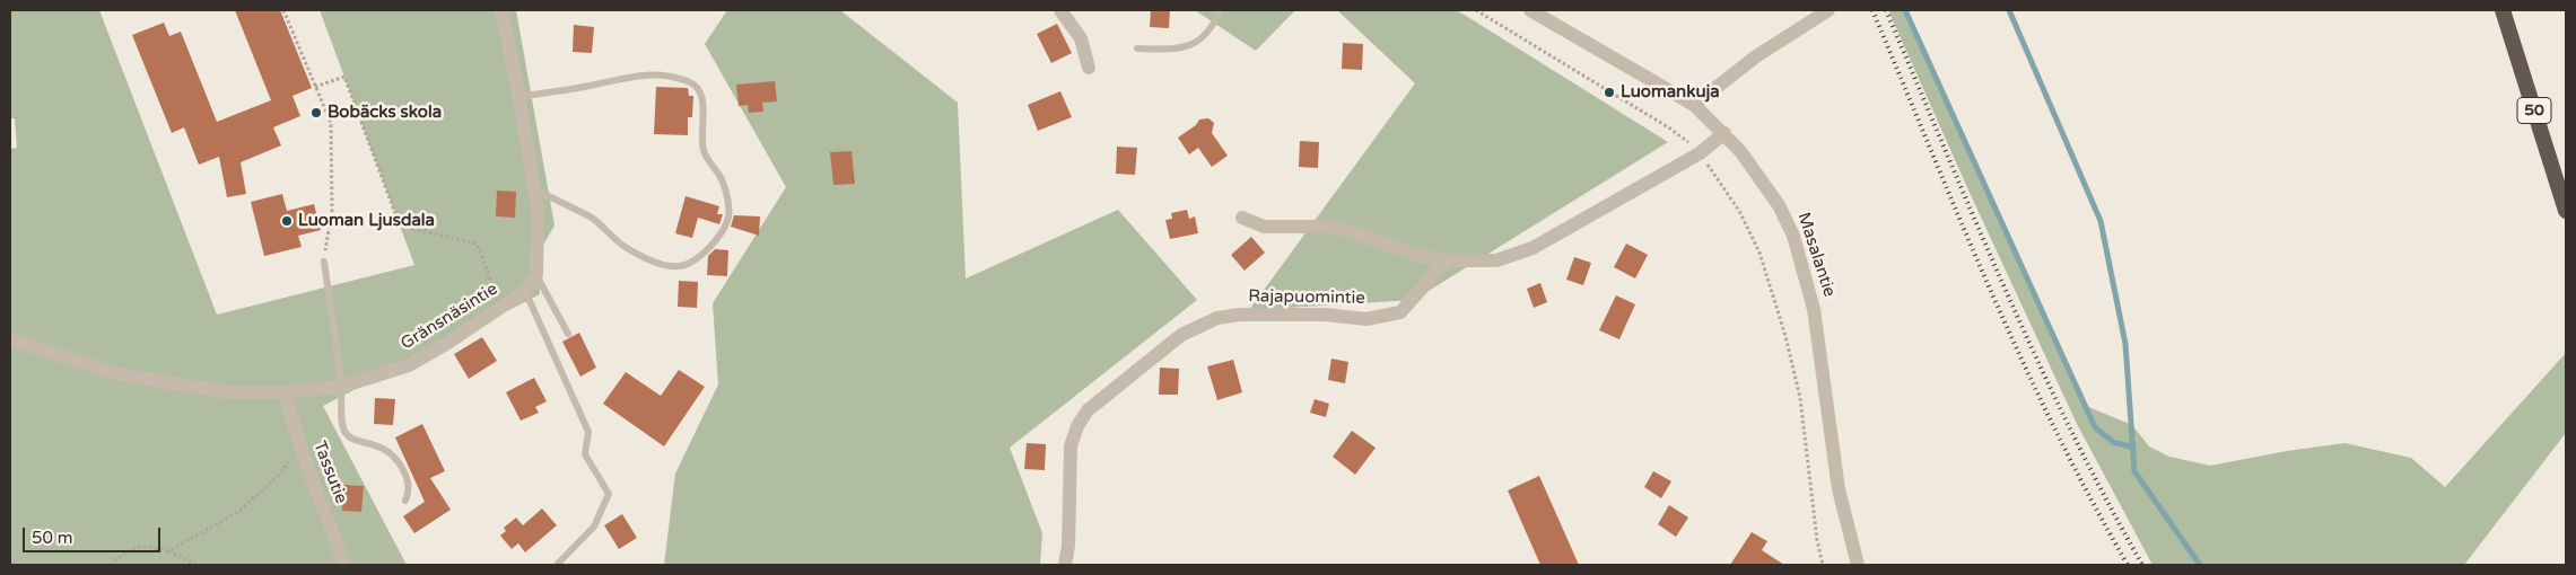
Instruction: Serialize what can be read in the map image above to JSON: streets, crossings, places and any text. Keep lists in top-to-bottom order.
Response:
{
  "streets": {
    "highway": ["50"],
    "street": [
      "Masalantie",
      "Rajapuomintie",
      "Gränsnäsintie",
      "Tassutie"
    ]
  },
  "crossings": [
    ["Gränsnäsintie", "Tassutie"]
  ],
  "places": ["Luomankuja", "Bobäcks skola", "Luoman Ljusdala"],
  "scale_bar": "50 m"
}
